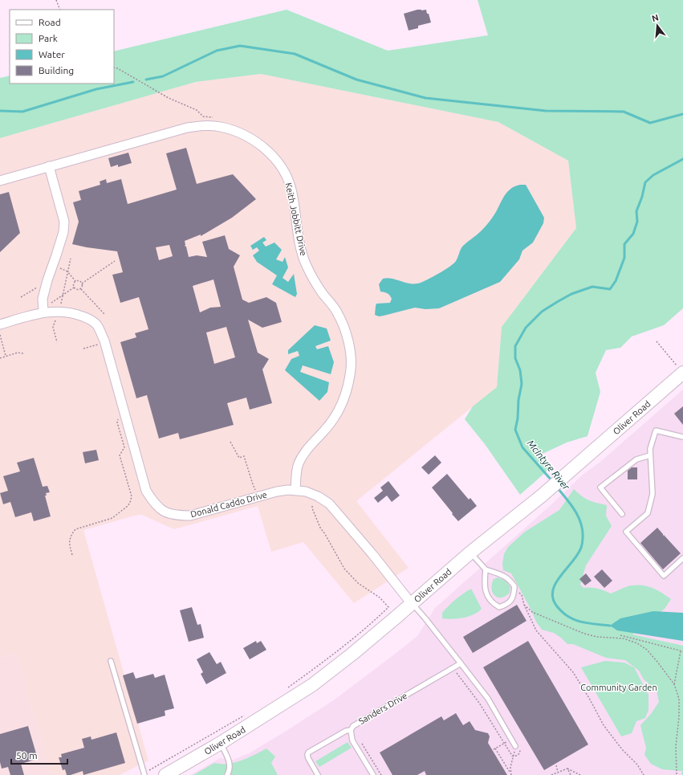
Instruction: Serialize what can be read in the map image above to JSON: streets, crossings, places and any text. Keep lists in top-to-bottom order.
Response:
{
  "streets": {
    "main road": ["Oliver Road"],
    "street": ["Keith Jobbitt Drive", "Donald Caddo Drive"],
    "lane": ["Sanders Drive"]
  },
  "crossings": [
    ["Keith Jobbitt Drive", "Donald Caddo Drive"],
    ["Oliver Road", "Donald Caddo Drive"]
  ],
  "water": ["McIntyre River"],
  "parks": ["Community Garden"],
  "legend": [
    "Road",
    "Park",
    "Water",
    "Building"
  ],
  "scale_bar": "50 m",
  "north": "top"
}
